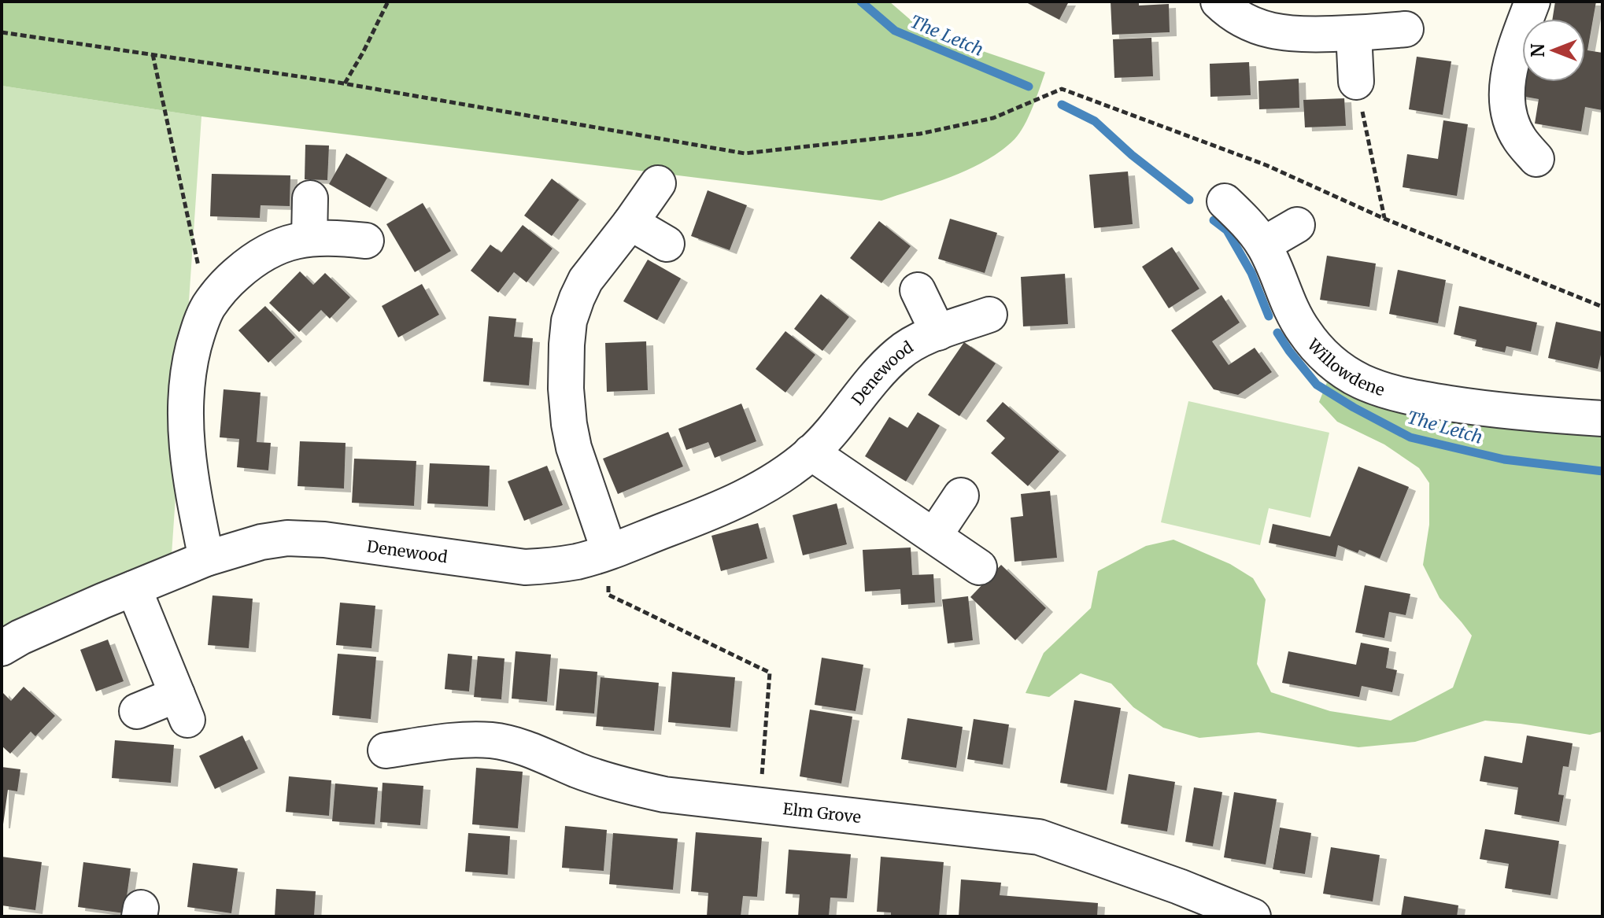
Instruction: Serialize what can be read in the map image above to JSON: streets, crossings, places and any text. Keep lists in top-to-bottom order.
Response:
{
  "streets": {
    "street": ["Willowdene", "Denewood", "Elm Grove"]
  },
  "water": ["The Letch"],
  "north": "left"
}
